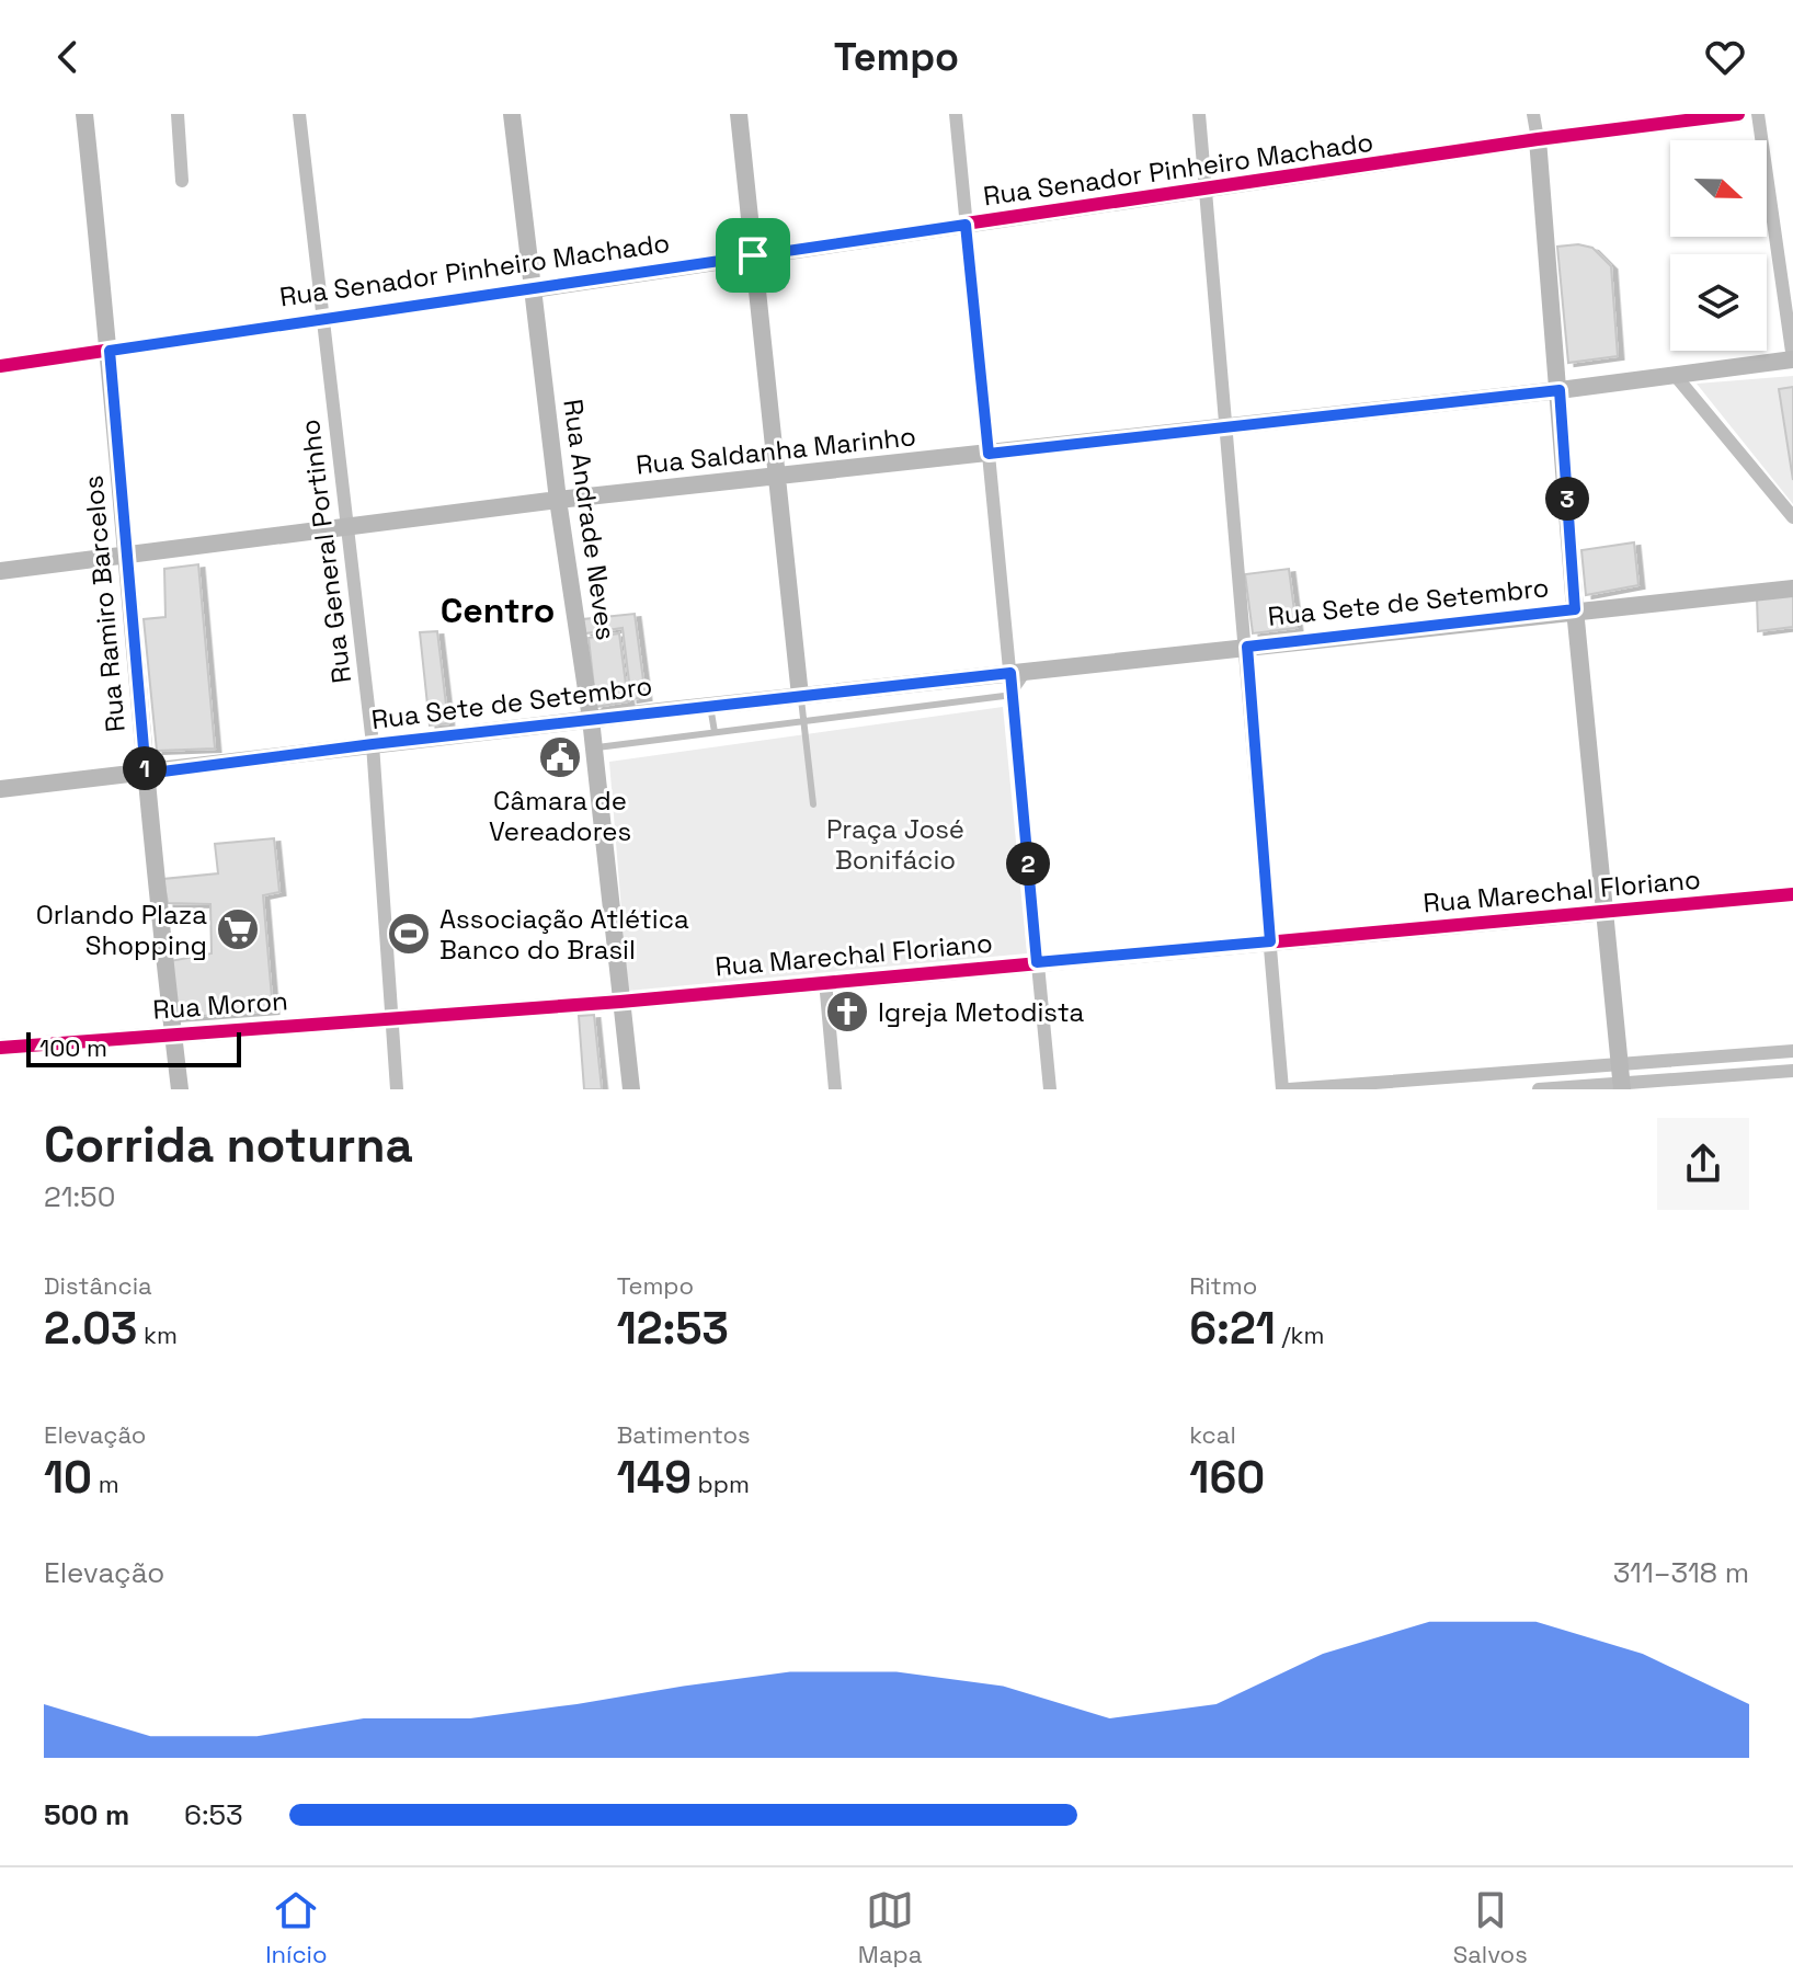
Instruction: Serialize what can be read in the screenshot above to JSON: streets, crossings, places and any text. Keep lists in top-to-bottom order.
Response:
{
  "streets": {
    "street": [
      "Rua Senador Pinheiro Machado",
      "Rua Saldanha Marinho",
      "Rua Andrade Neves",
      "Rua General Portinho",
      "Rua Sete de Setembro",
      "Rua Ramiro Barcelos",
      "Rua Marechal Floriano",
      "Rua Moron"
    ]
  },
  "crossings": [
    ["Rua Senador Pinheiro Machado", "Rua Andrade Neves"],
    ["Rua Senador Pinheiro Machado", "Rua General Portinho"],
    ["Rua Senador Pinheiro Machado", "Rua Ramiro Barcelos"],
    ["Rua Saldanha Marinho", "Rua Andrade Neves"],
    ["Rua Saldanha Marinho", "Rua General Portinho"],
    ["Rua Saldanha Marinho", "Rua Ramiro Barcelos"],
    ["Rua Andrade Neves", "Rua Sete de Setembro"],
    ["Rua Andrade Neves", "Rua Marechal Floriano"],
    ["Rua General Portinho", "Rua Sete de Setembro"],
    ["Rua General Portinho", "Rua Marechal Floriano"],
    ["Rua General Portinho", "Rua Moron"],
    ["Rua Sete de Setembro", "Rua Ramiro Barcelos"],
    ["Rua Ramiro Barcelos", "Rua Moron"],
    ["Rua Marechal Floriano", "Rua Moron"]
  ],
  "districts": ["Centro"],
  "parks": ["Praça José Bonifácio"],
  "places": {
    "public building": ["Câmara de Vereadores"],
    "supermarket": ["Orlando Plaza Shopping"],
    "sports": ["Associação Atlética Banco do Brasil"],
    "church": ["Igreja Metodista"]
  },
  "scale_bar": "100 m",
  "north": "right",
  "page": {
    "header": "Tempo",
    "pins": ["3", "1", "2"],
    "scale": "100 m",
    "heading": ["Corrida noturna", "21:50"],
    "stats": [
      ["Distância", "2.03 km"],
      ["Tempo", "12:53"],
      ["Ritmo", "6:21 /km"],
      ["Elevação", "10 m"],
      ["Batimentos", "149 bpm"],
      ["kcal", "160"]
    ],
    "chart": ["Elevação", "311–318 m"],
    "list": [
      {
        "name": "500 m",
        "note": "6:53"
      }
    ],
    "tabs": ["Início", "Mapa", "Salvos"]
  }
}
